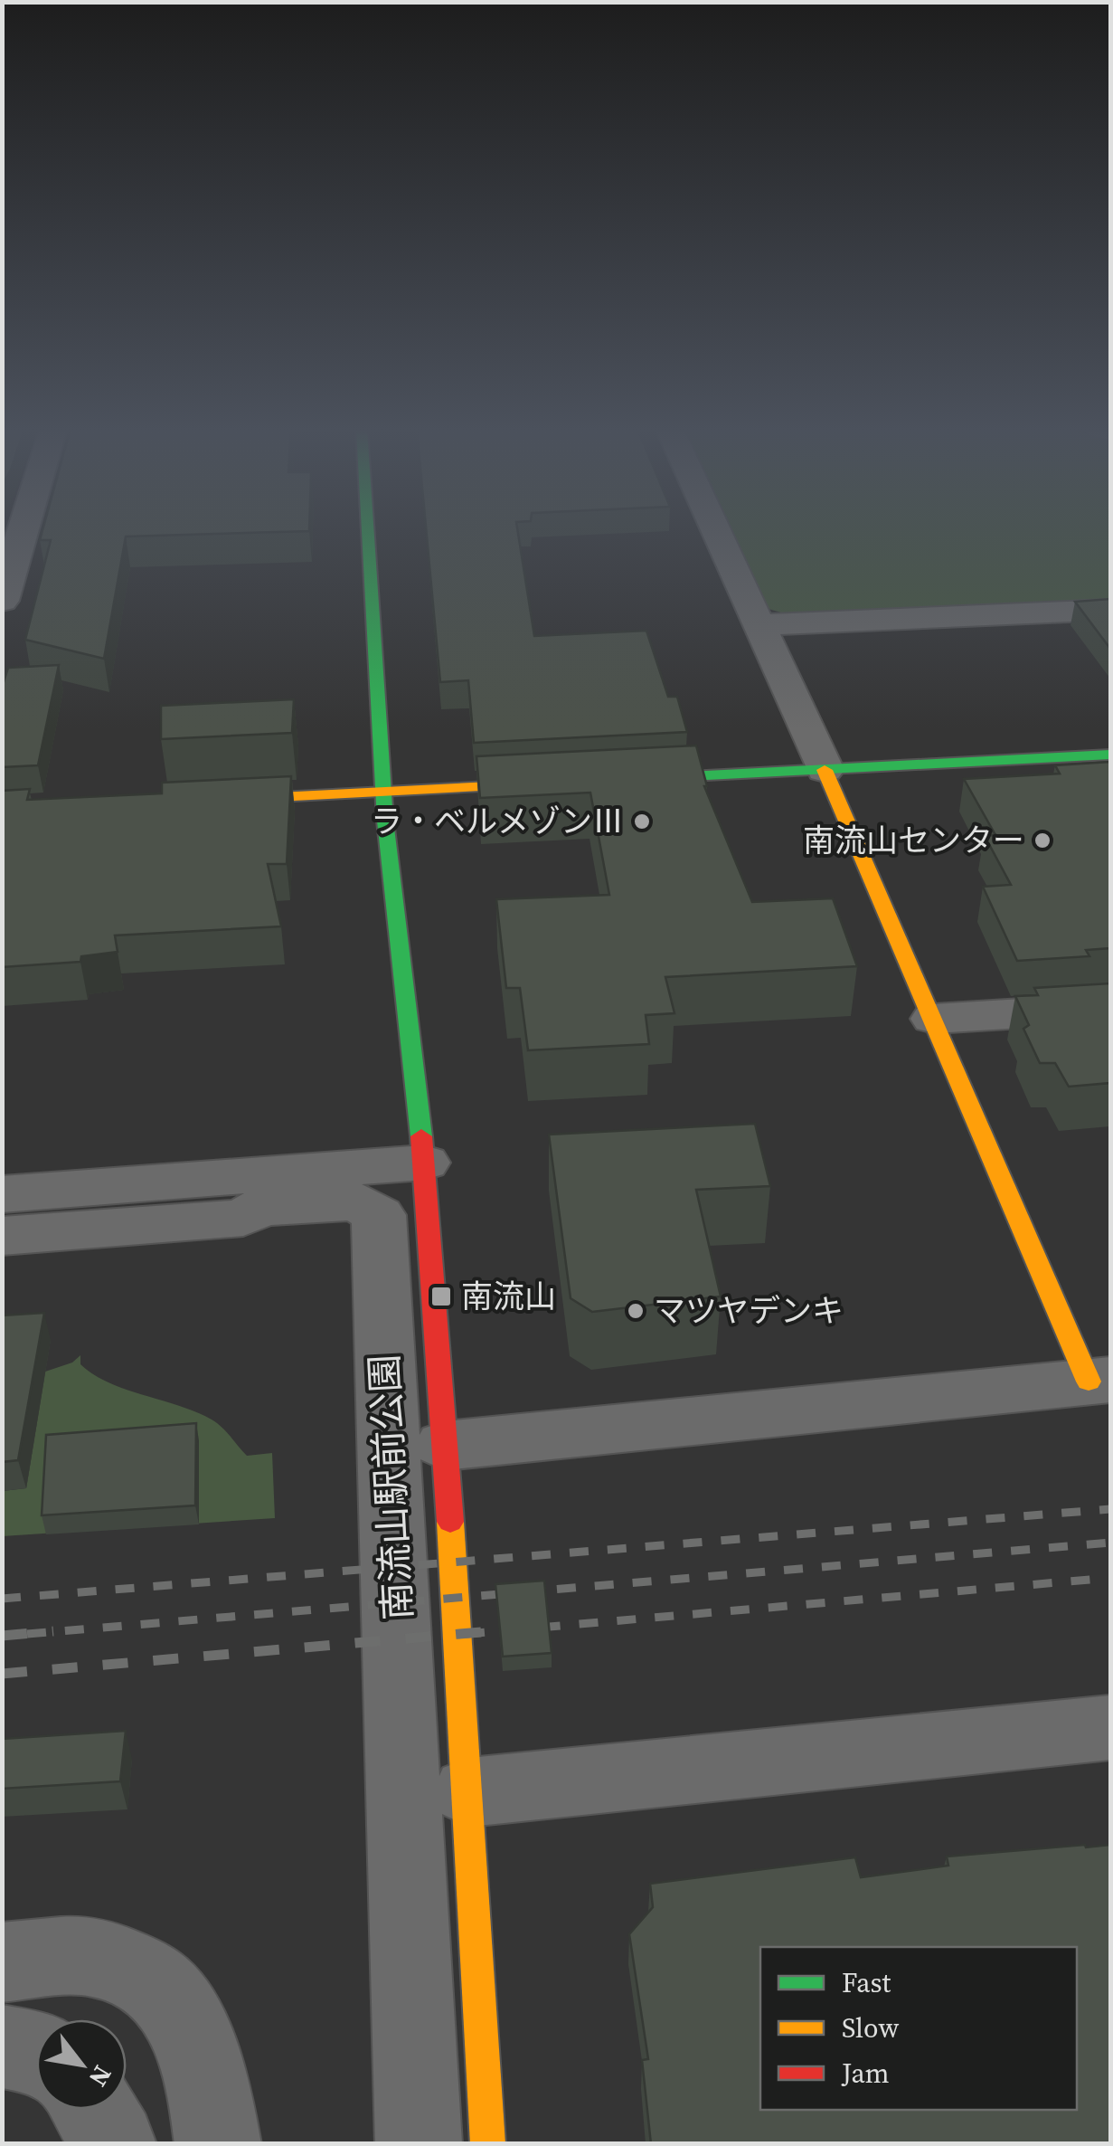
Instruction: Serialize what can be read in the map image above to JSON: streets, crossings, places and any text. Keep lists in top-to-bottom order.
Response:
{
  "streets": {
    "street": ["南流山駅前公園"]
  },
  "places": {
    "other": ["ラ・ベルメゾンⅢ", "南流山センター", "マツヤデンキ"],
    "transit": ["南流山"]
  },
  "legend": ["Fast", "Slow", "Jam"],
  "north": "bottom right"
}
